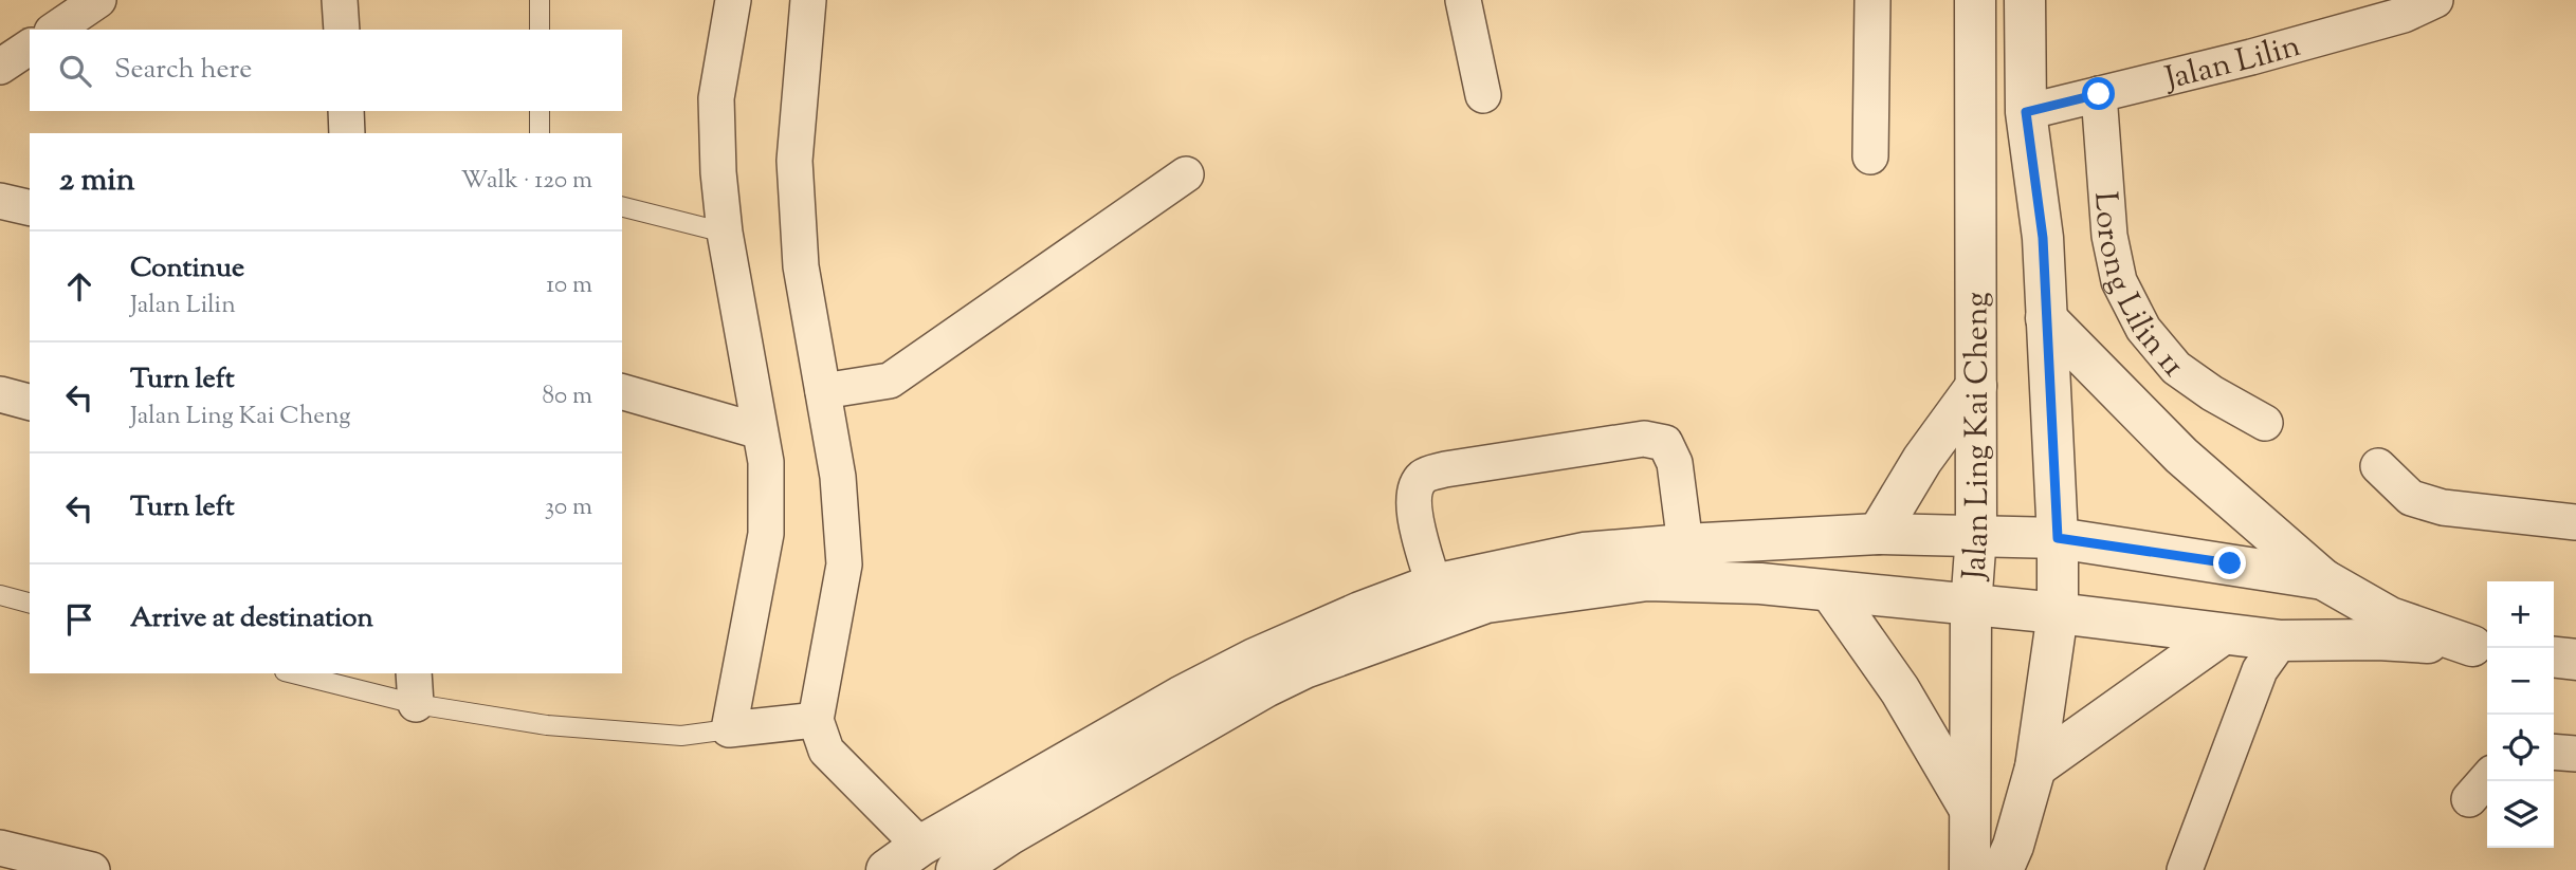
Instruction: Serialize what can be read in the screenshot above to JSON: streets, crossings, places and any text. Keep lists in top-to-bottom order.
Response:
{
  "streets": {
    "street": ["Jalan Lilin", "Lorong Lilin 11", "Jalan Ling Kai Cheng"]
  },
  "crossings": [
    ["Jalan Lilin", "Lorong Lilin 11"]
  ],
  "page": {
    "search": "Search here",
    "heading": ["2 min", "Walk · 120 m"],
    "list": [
      ["Continue", "Jalan Lilin", "10 m"],
      ["Turn left", "Jalan Ling Kai Cheng", "80 m"],
      ["Turn left", "30 m"],
      "Arrive at destination"
    ],
    "map_buttons": ["+", "−"]
  }
}
